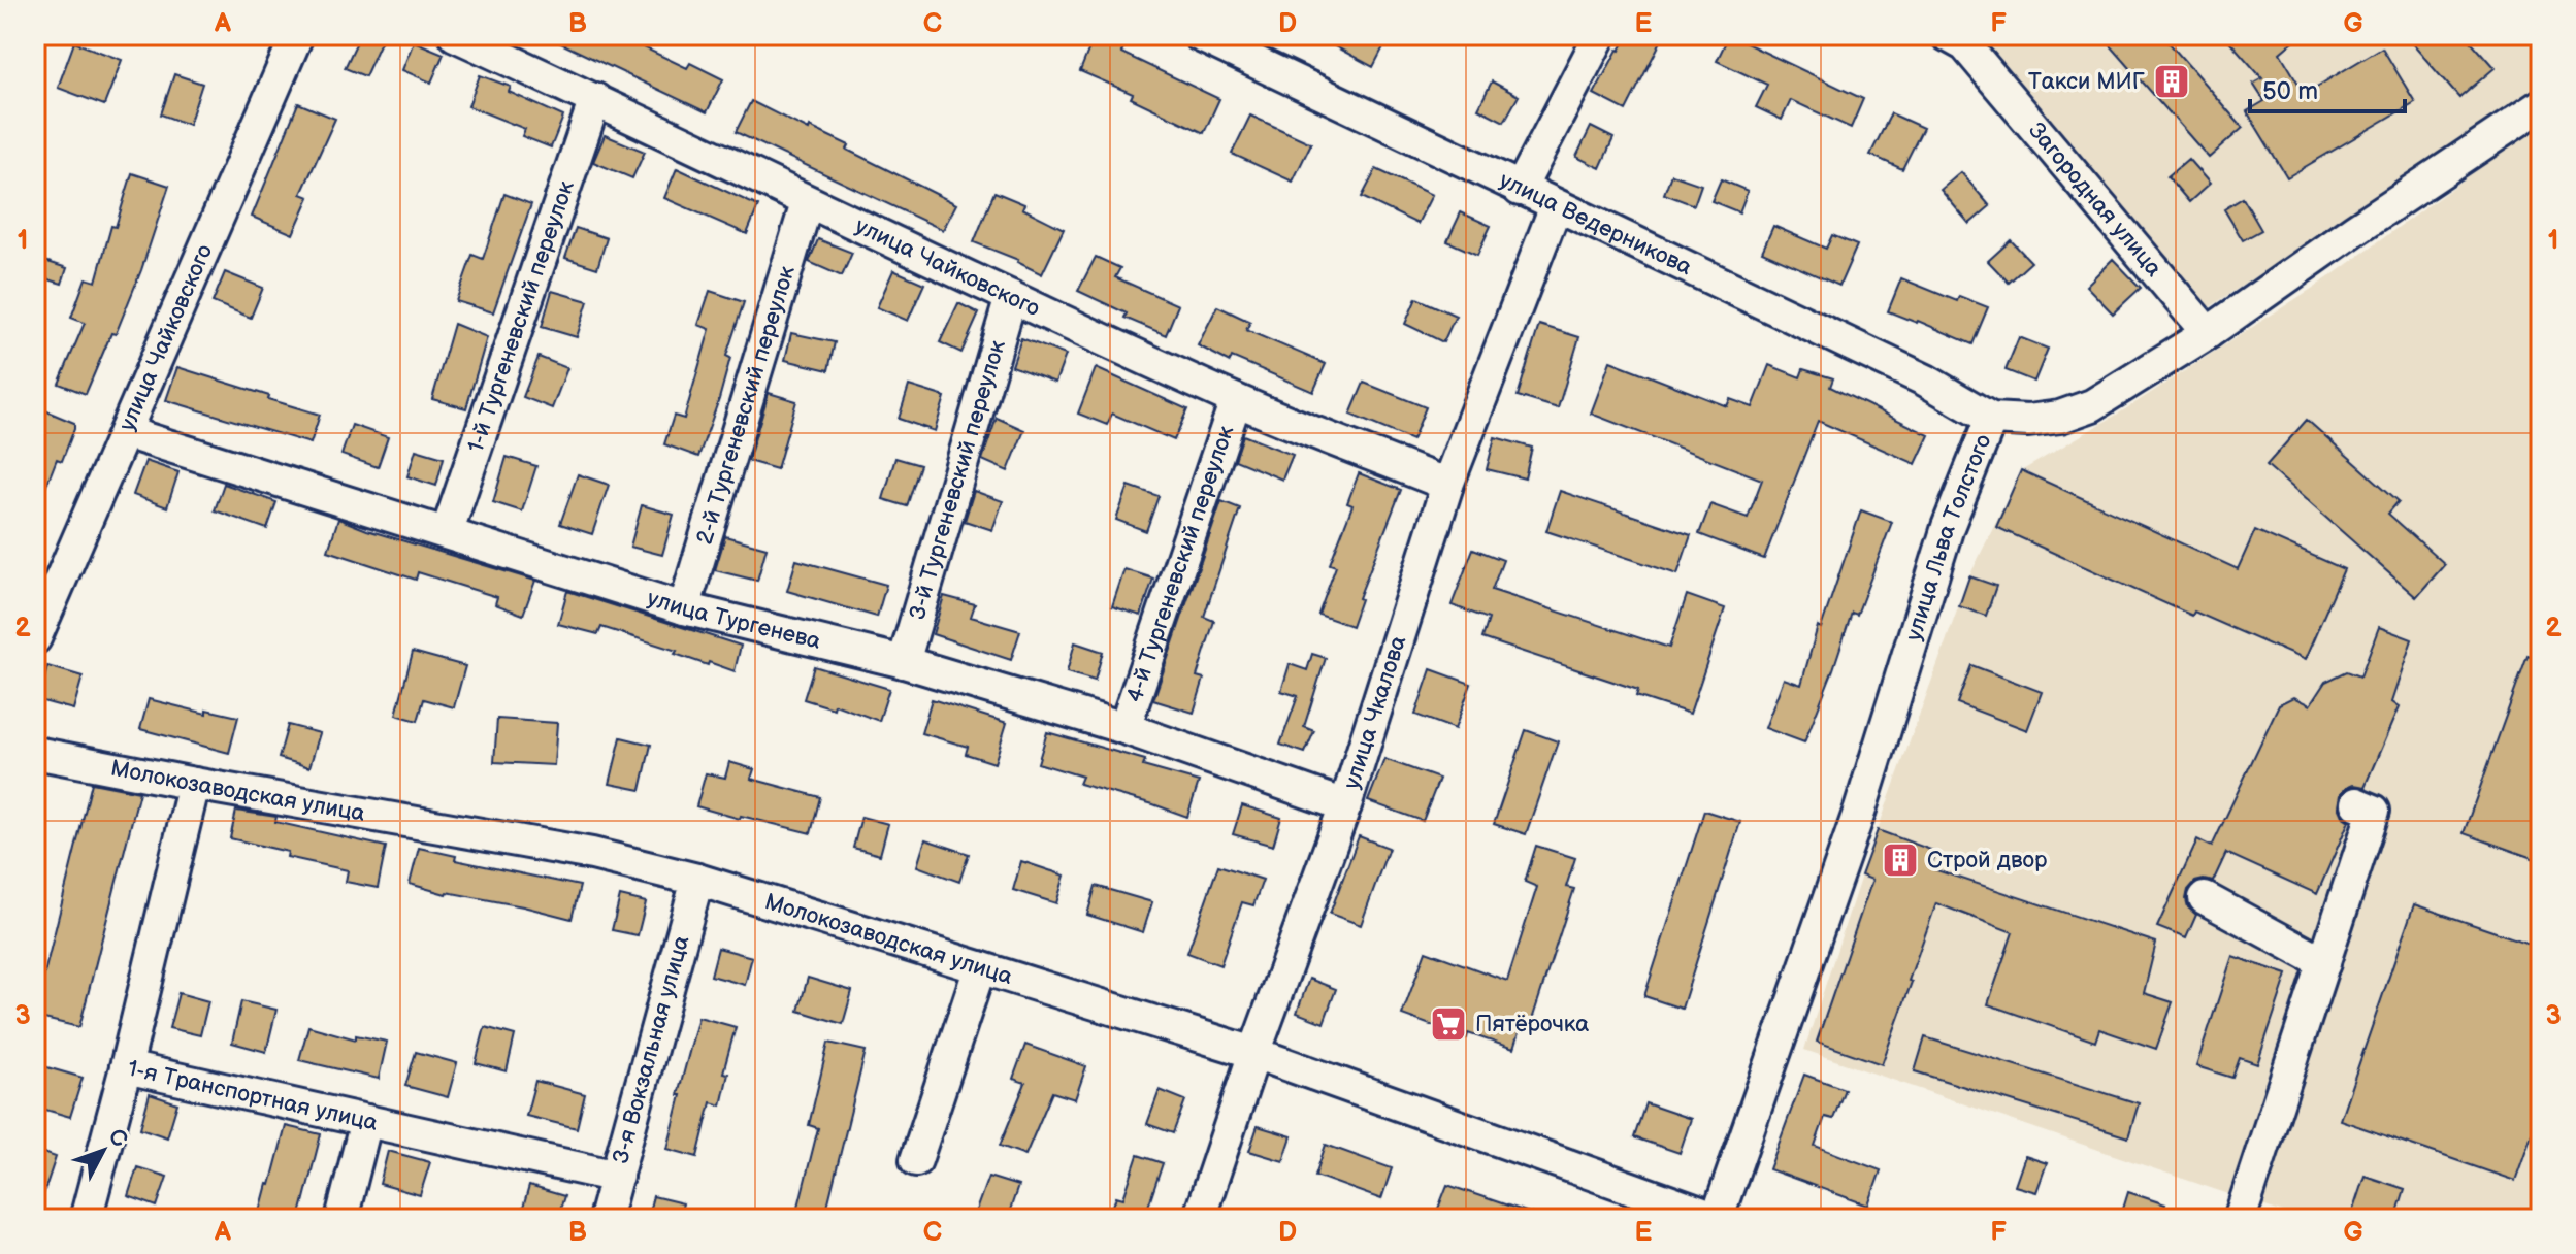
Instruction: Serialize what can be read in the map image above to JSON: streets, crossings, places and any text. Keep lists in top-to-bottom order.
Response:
{
  "streets": {
    "street": [
      "Загородная улица",
      "улица Ведерникова",
      "улица Чайковского",
      "1-й Тургеневский переулок",
      "2-й Тургеневский переулок",
      "3-й Тургеневский переулок",
      "улица Льва Толстого",
      "4-й Тургеневский переулок",
      "улица Тургенева",
      "улица Чкалова",
      "Молокозаводская улица",
      "3-я Вокзальная улица",
      "1-я Транспортная улица"
    ]
  },
  "crossings": [
    ["Загородная улица", "улица Льва Толстого"],
    ["улица Ведерникова", "улица Льва Толстого"],
    ["улица Ведерникова", "улица Чкалова"],
    ["улица Чайковского", "1-й Тургеневский переулок"],
    ["улица Чайковского", "2-й Тургеневский переулок"],
    ["улица Чайковского", "3-й Тургеневский переулок"],
    ["улица Чайковского", "4-й Тургеневский переулок"],
    ["улица Чайковского", "улица Тургенева"],
    ["улица Чайковского", "улица Чкалова"],
    ["1-й Тургеневский переулок", "улица Тургенева"],
    ["2-й Тургеневский переулок", "улица Тургенева"],
    ["3-й Тургеневский переулок", "улица Тургенева"],
    ["улица Льва Толстого", "Молокозаводская улица"],
    ["4-й Тургеневский переулок", "улица Тургенева"],
    ["улица Тургенева", "улица Чкалова"],
    ["улица Чкалова", "Молокозаводская улица"],
    ["Молокозаводская улица", "3-я Вокзальная улица"],
    ["Молокозаводская улица", "1-я Транспортная улица"],
    ["3-я Вокзальная улица", "1-я Транспортная улица"]
  ],
  "places": {
    "building": ["Такси МИГ", "Строй двор"],
    "supermarket": ["Пятёрочка"]
  },
  "scale_bar": "50 m",
  "north": "top right",
  "grid": {
    "columns": [
      "A",
      "B",
      "C",
      "D",
      "E",
      "F",
      "G"
    ],
    "rows": ["1", "2", "3"]
  }
}
